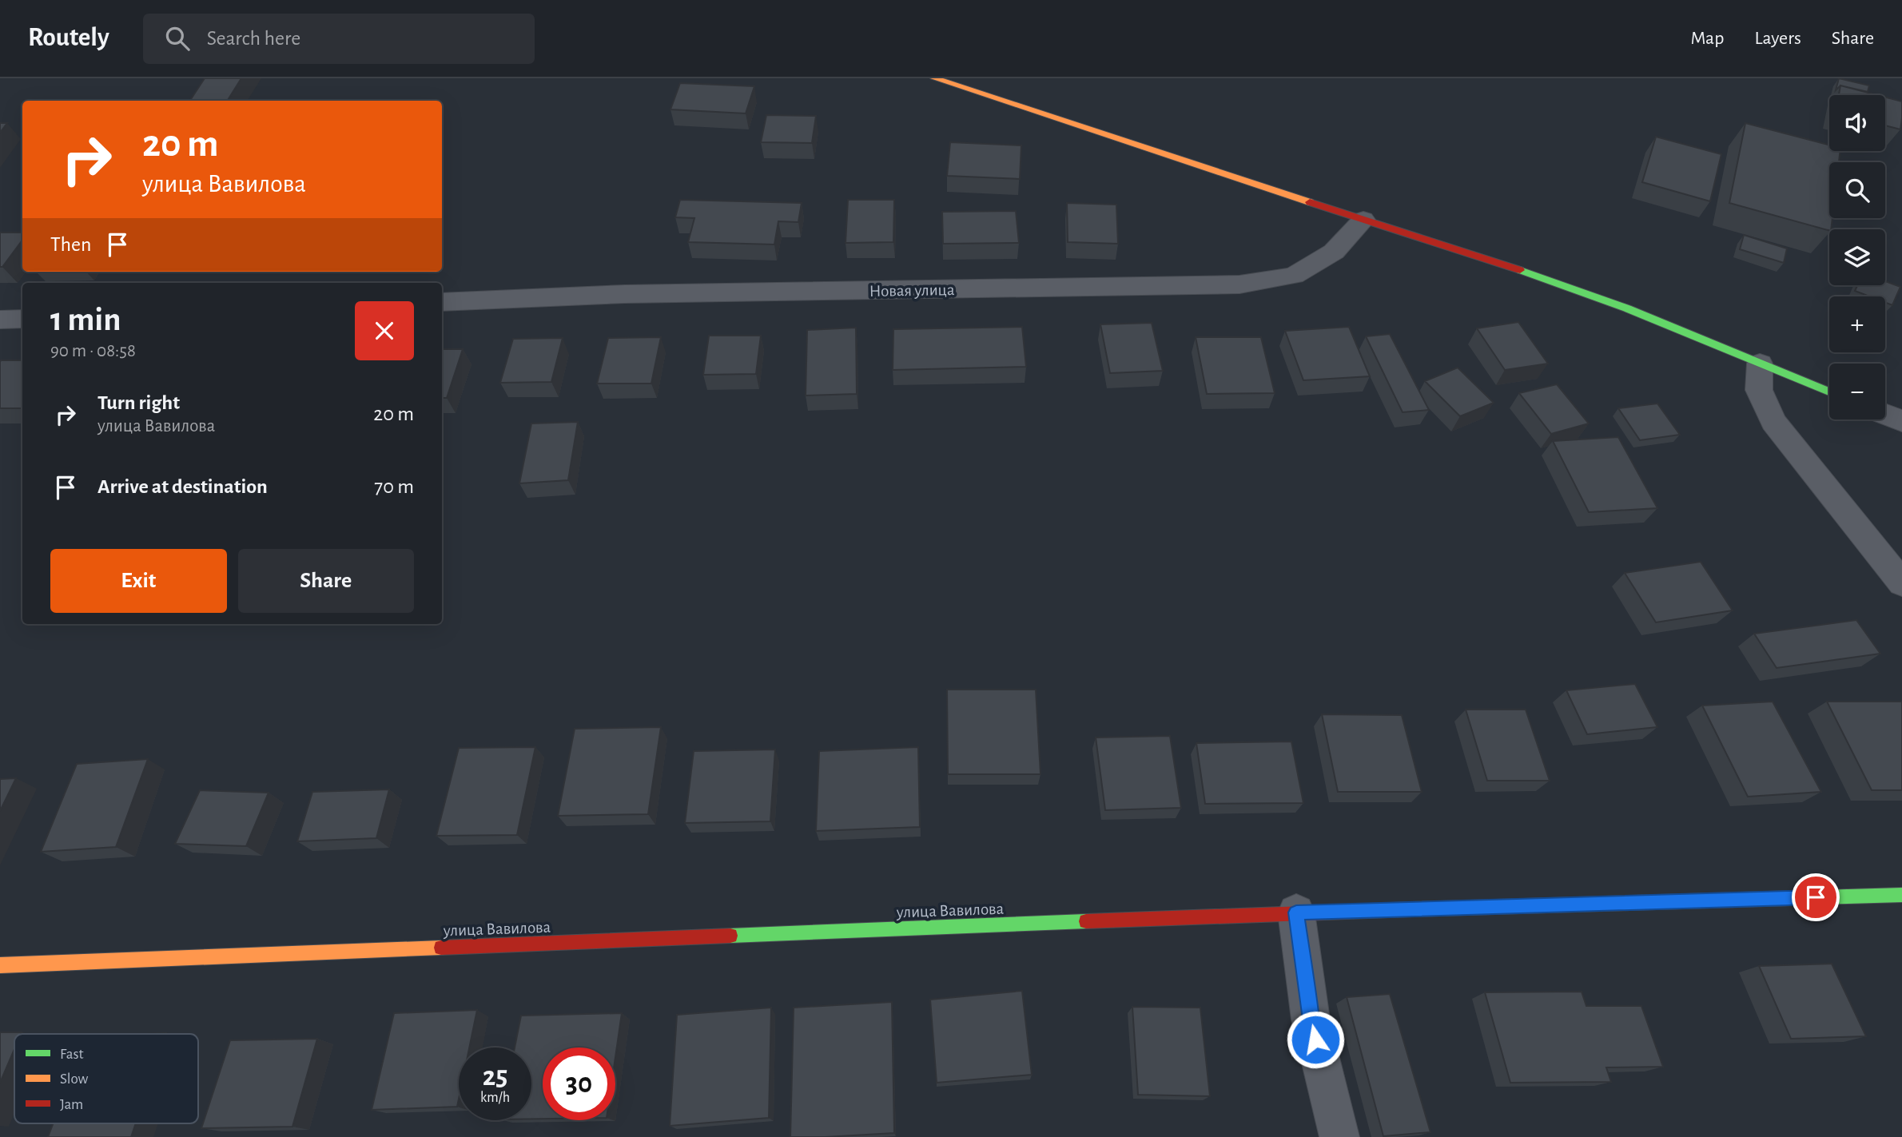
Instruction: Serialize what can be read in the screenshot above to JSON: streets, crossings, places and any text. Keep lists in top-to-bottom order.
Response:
{
  "streets": {
    "street": ["Новая улица", "улица Вавилова"]
  },
  "legend": ["Fast", "Slow", "Jam"],
  "page": {
    "header": "Routely",
    "search": "Search here",
    "nav": ["Map", "Layers", "Share"],
    "map_buttons": ["+", "−"],
    "turn": ["20 m", "улица Вавилова"],
    "then": "Then",
    "heading": ["1 min", "90 m · 08:58"],
    "list": [
      {
        "name": "Turn right",
        "note": "улица Вавилова",
        "value": "20 m"
      },
      {
        "name": "Arrive at destination",
        "value": "70 m"
      }
    ],
    "buttons": ["Exit", "Share"],
    "speed": "25 km/h",
    "limit": "30"
  }
}
